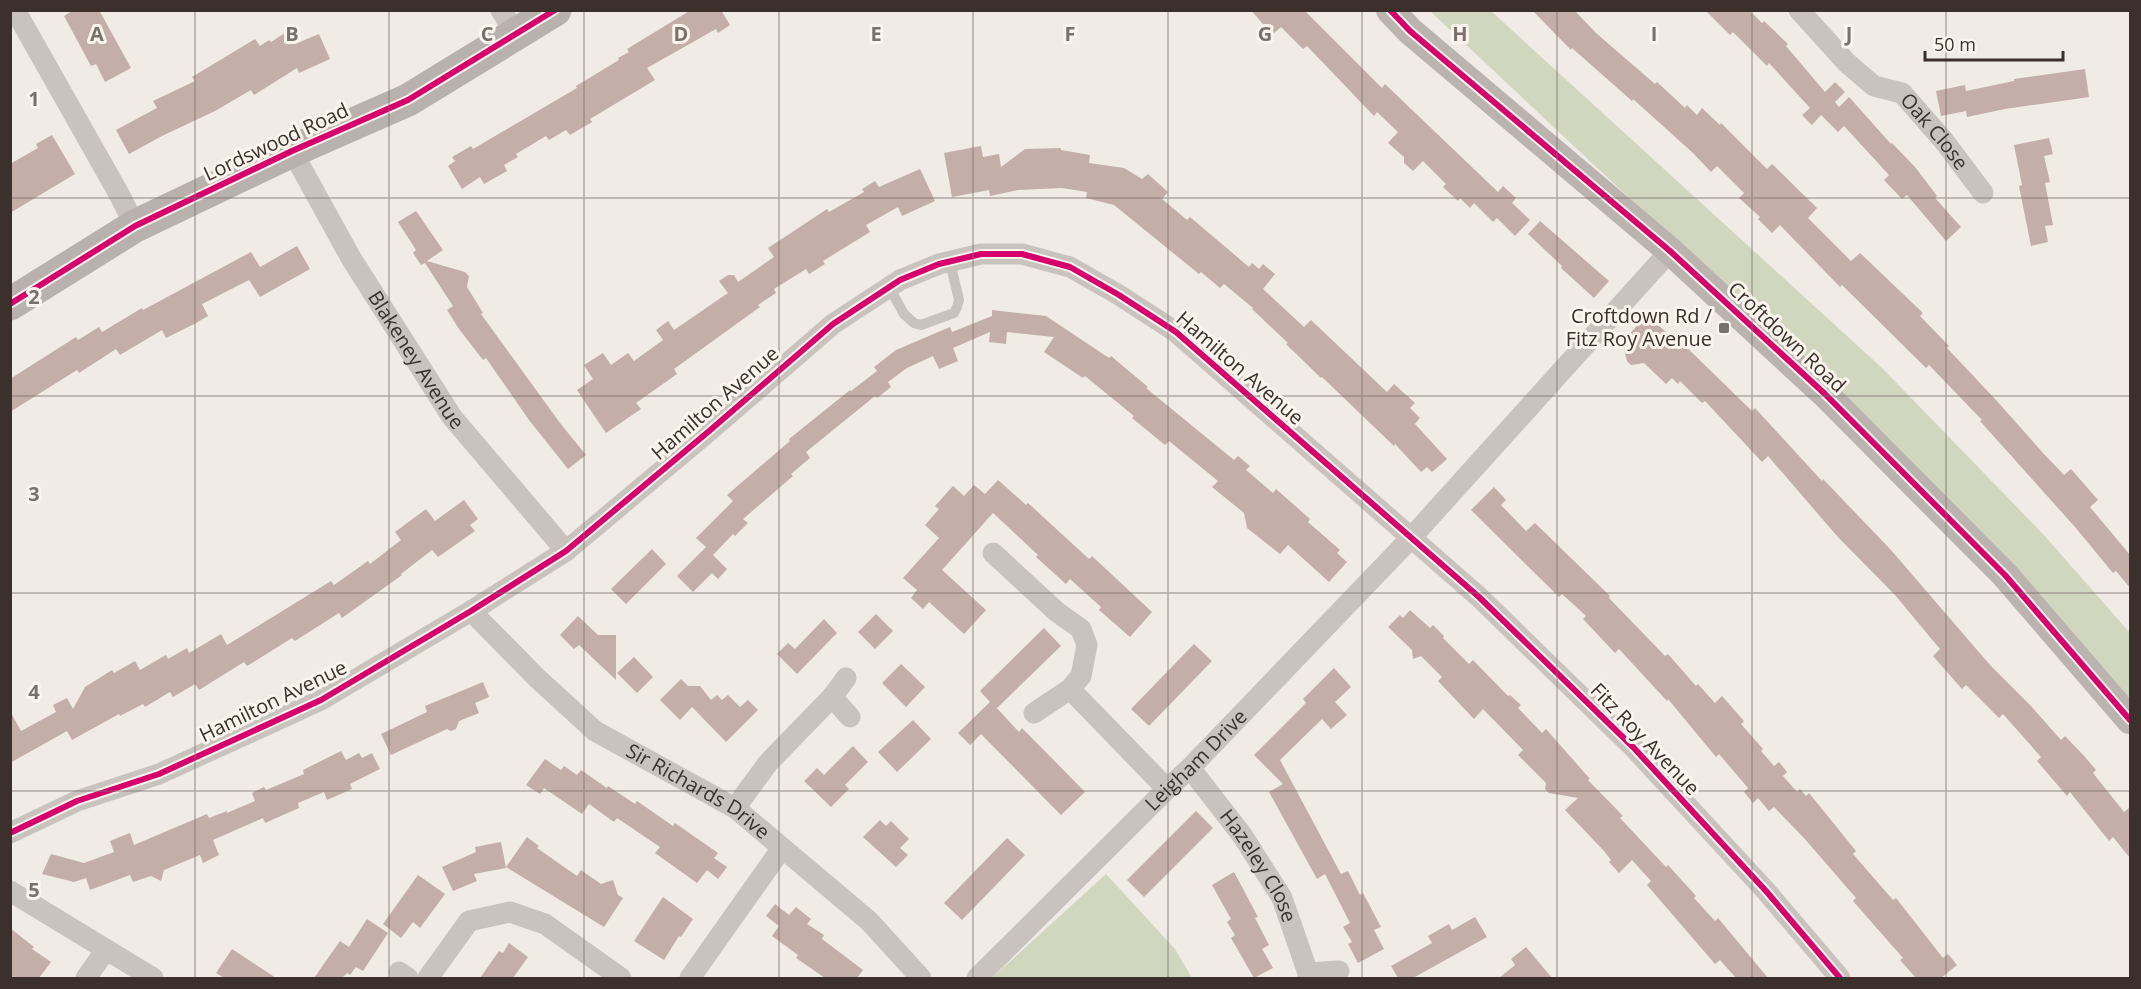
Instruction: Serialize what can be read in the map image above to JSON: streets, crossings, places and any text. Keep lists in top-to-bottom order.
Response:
{
  "streets": {
    "main road": ["Lordswood Road"],
    "street": [
      "Oak Close",
      "Croftdown Road",
      "Blakeney Avenue",
      "Hamilton Avenue",
      "Fitz Roy Avenue",
      "Leigham Drive",
      "Sir Richards Drive",
      "Hazeley Close"
    ]
  },
  "crossings": [
    ["Lordswood Road", "Blakeney Avenue"],
    ["Blakeney Avenue", "Hamilton Avenue"],
    ["Hamilton Avenue", "Fitz Roy Avenue"],
    ["Hamilton Avenue", "Leigham Drive"],
    ["Hamilton Avenue", "Sir Richards Drive"],
    ["Fitz Roy Avenue", "Leigham Drive"],
    ["Leigham Drive", "Hazeley Close"]
  ],
  "places": {
    "transit": ["Croftdown Rd / Fitz Roy Avenue"]
  },
  "scale_bar": "50 m",
  "grid": {
    "columns": [
      "A",
      "B",
      "C",
      "D",
      "E",
      "F",
      "G",
      "H",
      "I",
      "J"
    ],
    "rows": [
      "1",
      "2",
      "3",
      "4",
      "5"
    ]
  }
}
